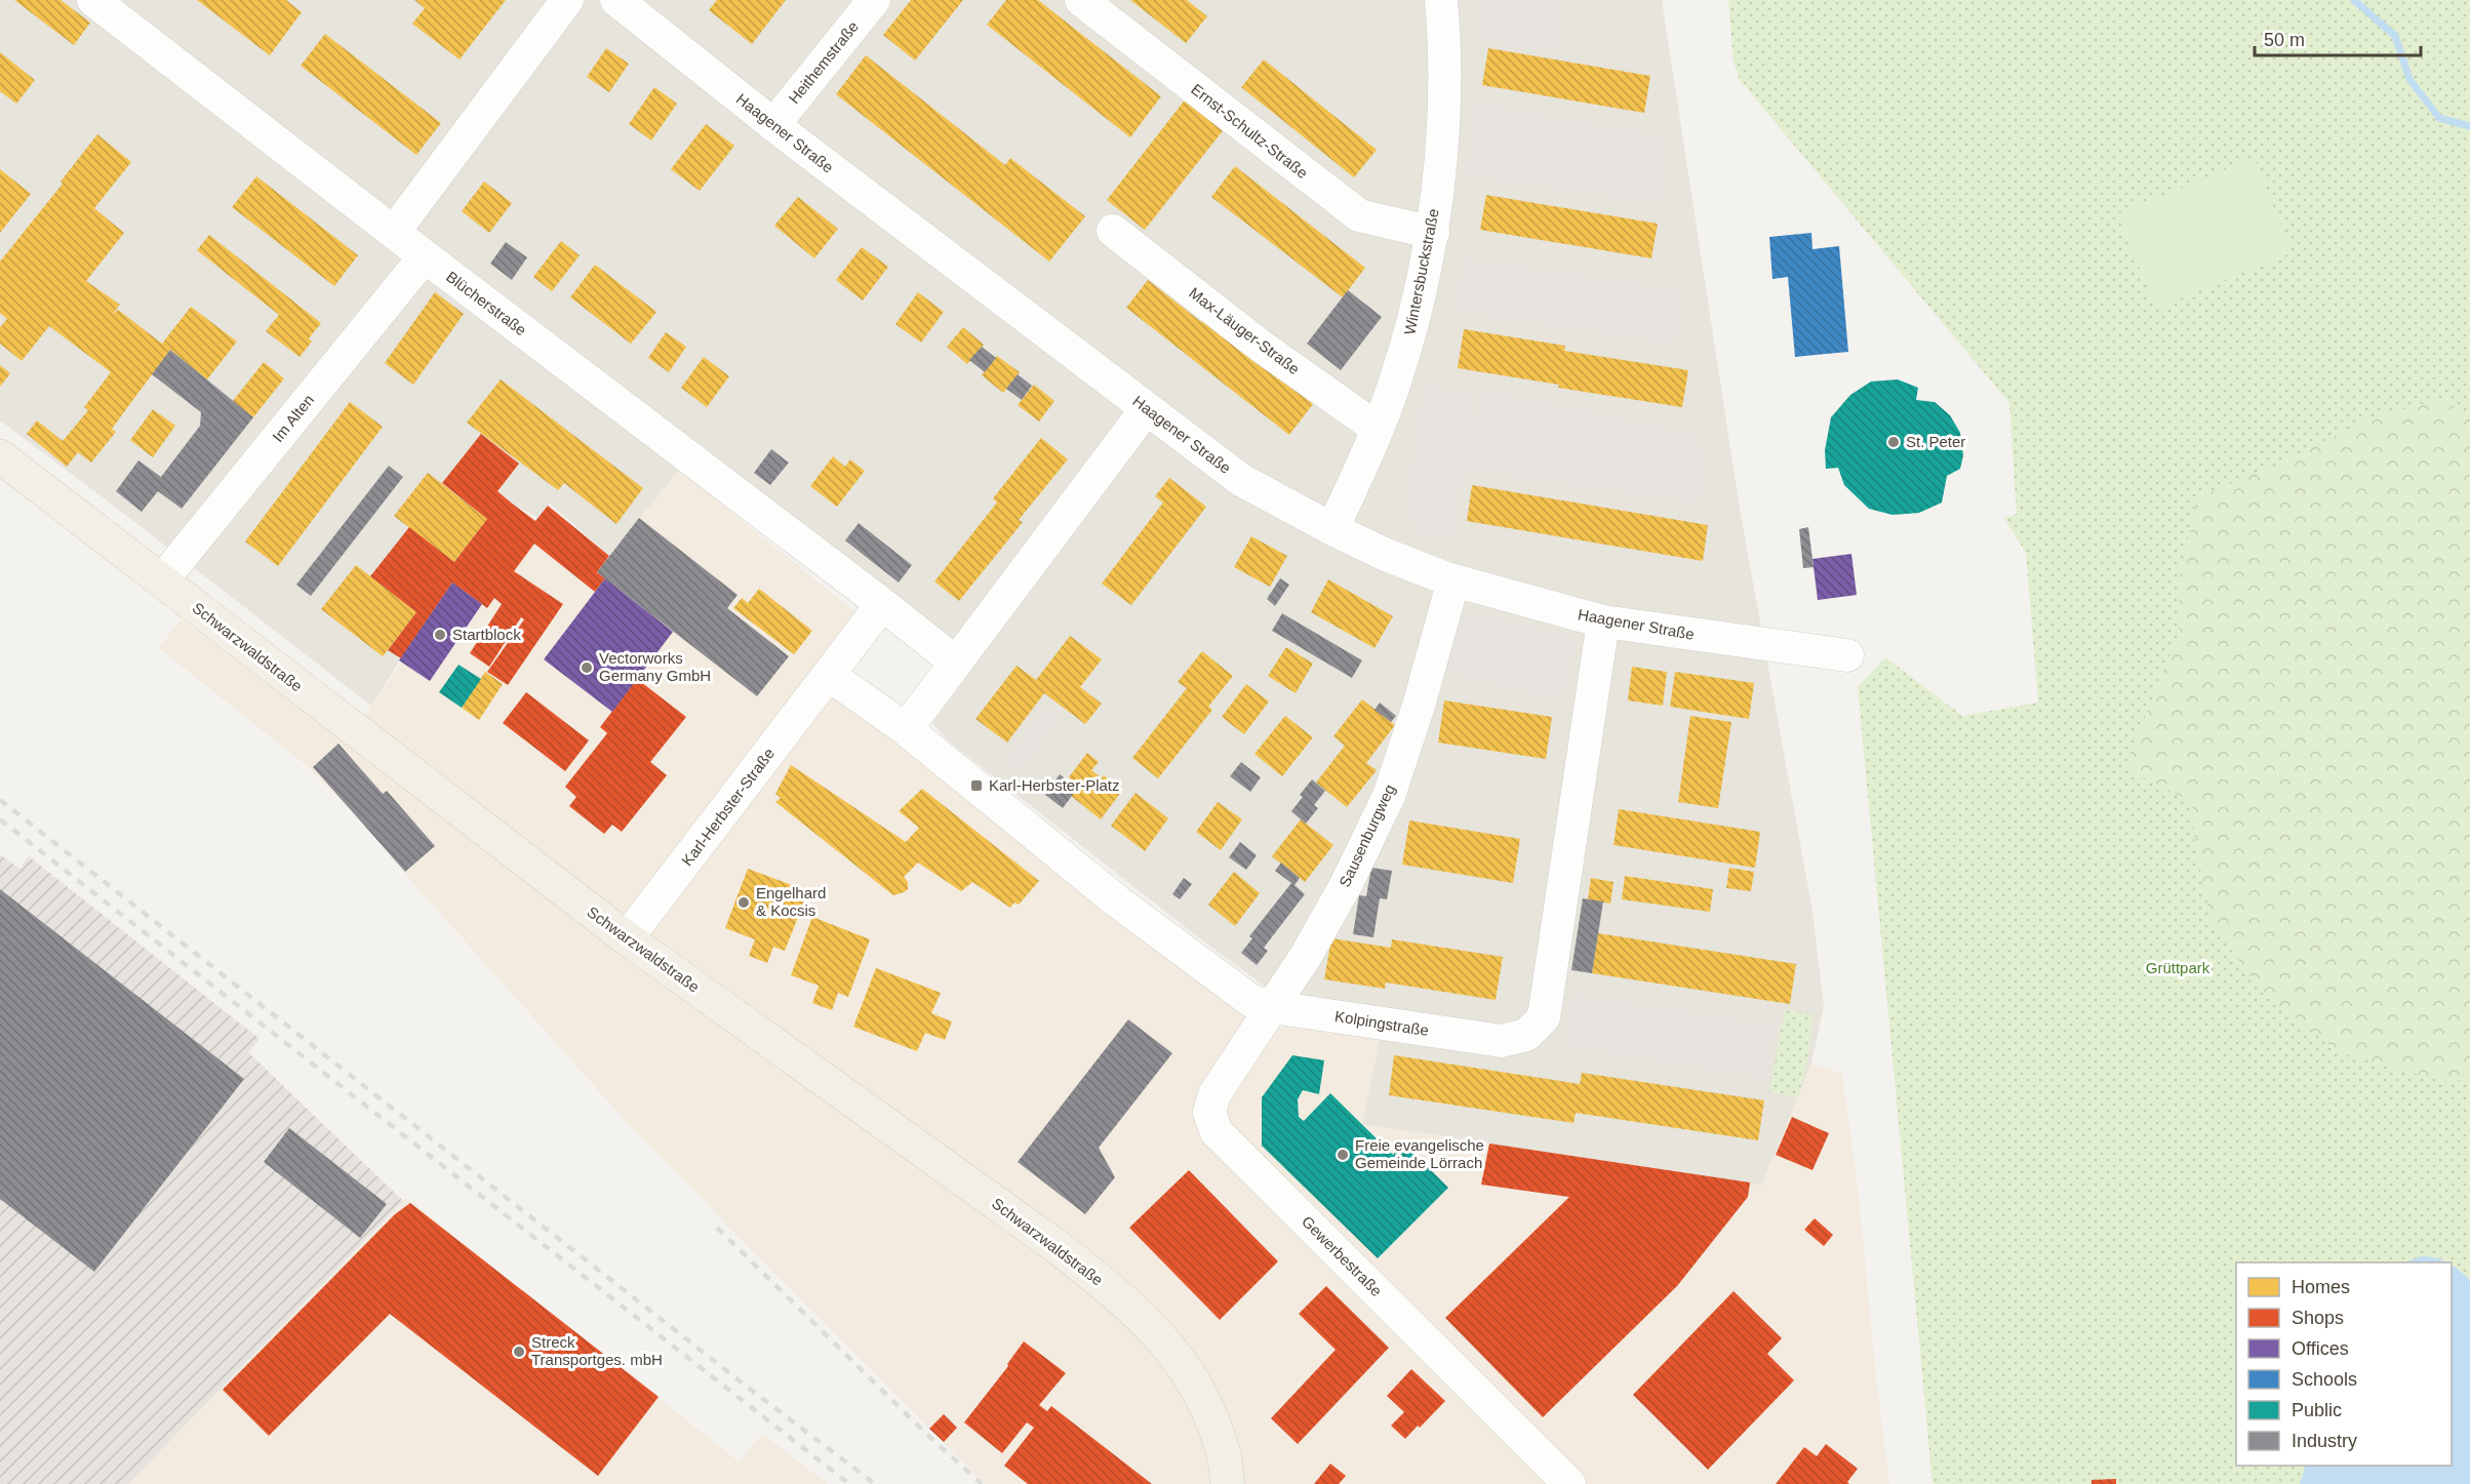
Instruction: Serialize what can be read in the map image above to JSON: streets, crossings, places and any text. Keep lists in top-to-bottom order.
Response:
{
  "streets": {
    "main road": ["Schwarzwaldstraße"],
    "street": [
      "Heithemstraße",
      "Ernst-Schultz-Straße",
      "Haagener Straße",
      "Wintersbuckstraße",
      "Blücherstraße",
      "Max-Läuger-Straße",
      "Im Alten",
      "Karl-Herbster-Straße",
      "Sausenburgweg",
      "Kolpingstraße",
      "Gewerbestraße"
    ]
  },
  "crossings": [
    ["Heithemstraße", "Haagener Straße"],
    ["Ernst-Schultz-Straße", "Wintersbuckstraße"],
    ["Haagener Straße", "Wintersbuckstraße"],
    ["Haagener Straße", "Sausenburgweg"],
    ["Haagener Straße", "Kolpingstraße"],
    ["Wintersbuckstraße", "Max-Läuger-Straße"],
    ["Blücherstraße", "Im Alten"],
    ["Im Alten", "Schwarzwaldstraße"],
    ["Schwarzwaldstraße", "Karl-Herbster-Straße"],
    ["Sausenburgweg", "Kolpingstraße"],
    ["Sausenburgweg", "Gewerbestraße"],
    ["Kolpingstraße", "Gewerbestraße"]
  ],
  "parks": ["Grüttpark"],
  "places": {
    "other": [
      "St. Peter",
      "Startblock",
      "Vectorworks Germany GmbH",
      "Engelhard & Kocsis",
      "Freie evangelische Gemeinde Lörrach",
      "Streck Transportges. mbH"
    ],
    "transit": ["Karl-Herbster-Platz"]
  },
  "legend": [
    "Homes",
    "Shops",
    "Offices",
    "Schools",
    "Public",
    "Industry"
  ],
  "scale_bar": "50 m"
}
